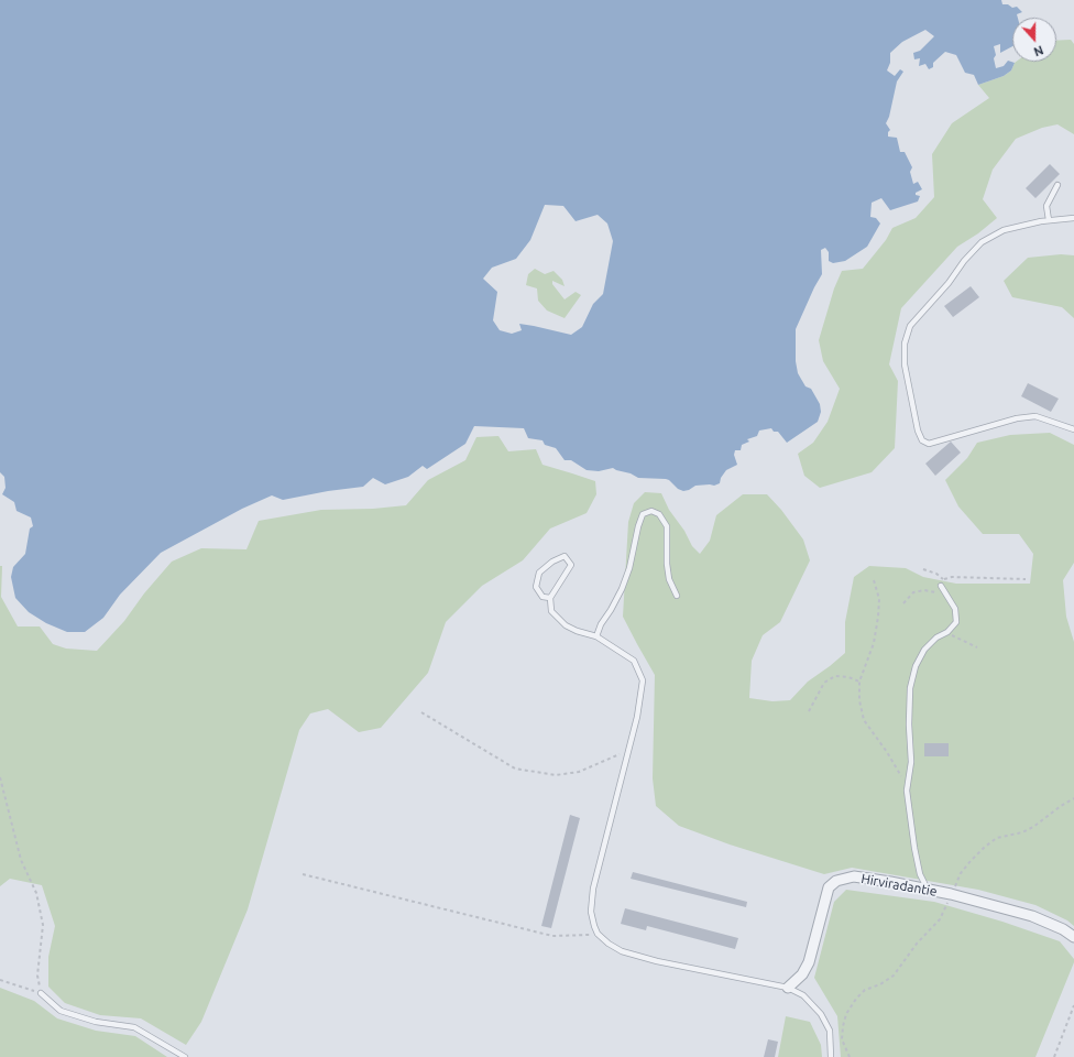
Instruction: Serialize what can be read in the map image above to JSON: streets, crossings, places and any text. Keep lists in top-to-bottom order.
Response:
{
  "streets": {
    "street": ["Hirviradantie"]
  },
  "north": "bottom"
}
